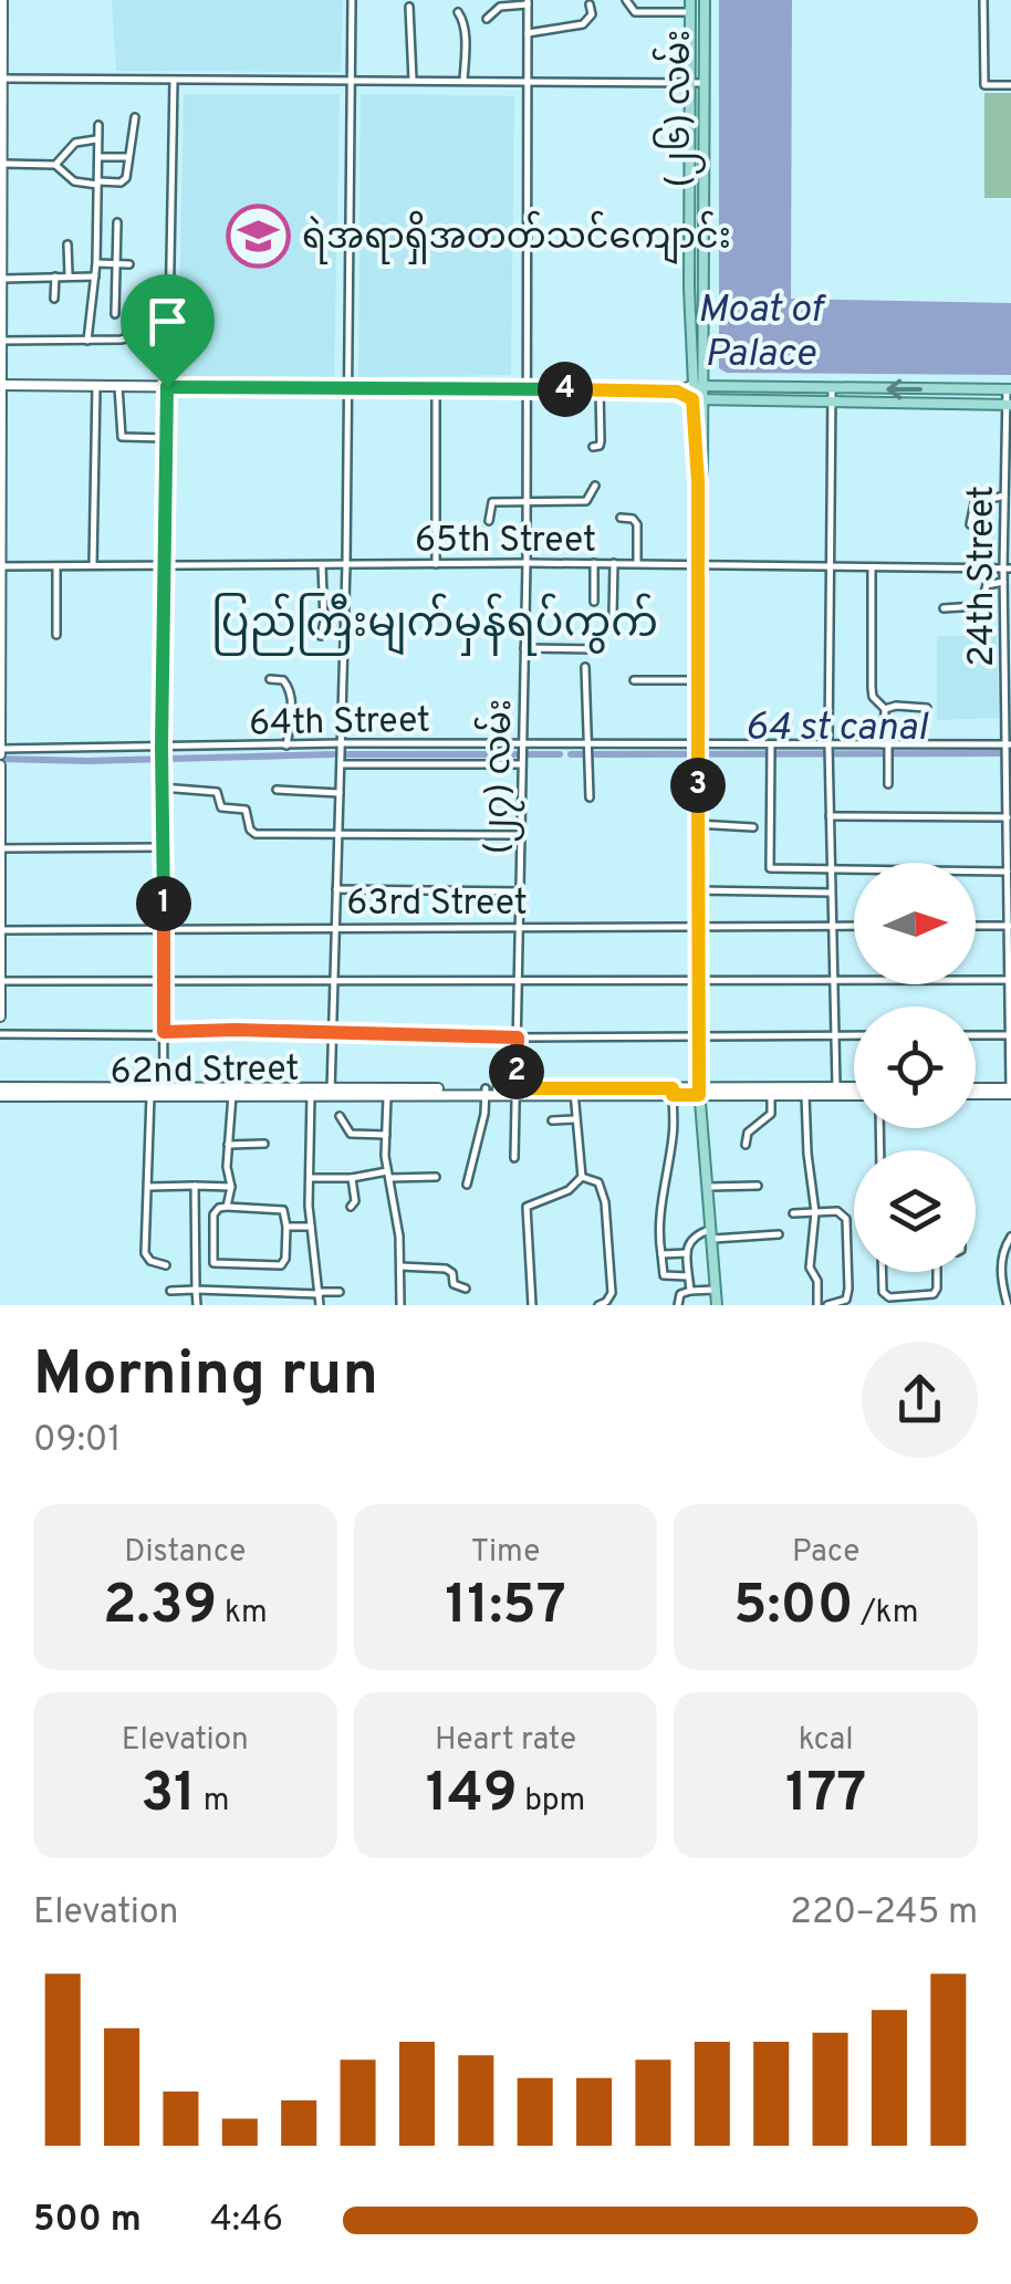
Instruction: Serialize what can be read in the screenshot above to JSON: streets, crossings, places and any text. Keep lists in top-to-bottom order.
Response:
{
  "streets": {
    "main road": ["(၂၆) လမ်း", "62nd Street"],
    "street": [
      "65th Street",
      "24th Street",
      "64th Street",
      "(၂၇) လမ်း",
      "63rd Street"
    ]
  },
  "crossings": [
    ["(၂၆) လမ်း", "65th Street"],
    ["(၂၆) လမ်း", "64th Street"],
    ["(၂၆) လမ်း", "63rd Street"],
    ["(၂၆) လမ်း", "62nd Street"],
    ["65th Street", "24th Street"],
    ["65th Street", "(၂၇) လမ်း"],
    ["24th Street", "64th Street"],
    ["64th Street", "(၂၇) လမ်း"],
    ["(၂၇) လမ်း", "63rd Street"],
    ["(၂၇) လမ်း", "62nd Street"]
  ],
  "districts": ["ပြည်ကြီးမျက်မှန်ရပ်ကွက်"],
  "water": ["Moat of Palace", "64 st canal"],
  "places": {
    "school or university": ["ရဲအရာရှိအတတ်သင်ကျောင်း"]
  },
  "north": "right",
  "page": {
    "pins": [
      "4",
      "3",
      "1",
      "2"
    ],
    "heading": ["Morning run", "09:01"],
    "stats": [
      ["Distance", "2.39 km"],
      ["Time", "11:57"],
      ["Pace", "5:00 /km"],
      ["Elevation", "31 m"],
      ["Heart rate", "149 bpm"],
      ["kcal", "177"]
    ],
    "chart": ["Elevation", "220–245 m"],
    "list": [
      {
        "name": "500 m",
        "note": "4:46"
      }
    ]
  }
}
